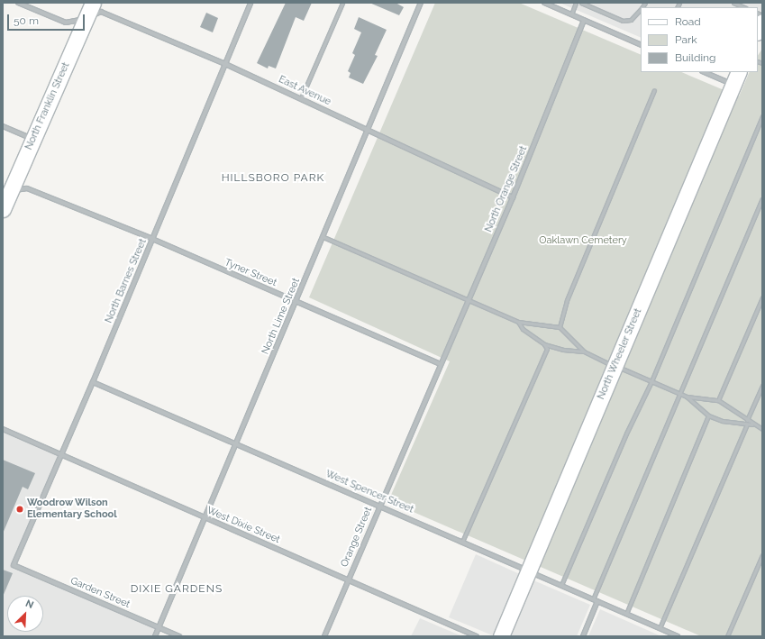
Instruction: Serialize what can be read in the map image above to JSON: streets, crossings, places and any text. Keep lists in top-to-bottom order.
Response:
{
  "streets": {
    "main road": ["North Franklin Street", "North Wheeler Street"],
    "street": [
      "East Avenue",
      "North Orange Street",
      "Tyner Street",
      "North Barnes Street",
      "North Lime Street",
      "West Spencer Street",
      "West Dixie Street",
      "Orange Street",
      "Garden Street"
    ]
  },
  "crossings": [
    ["East Avenue", "North Franklin Street"],
    ["East Avenue", "North Orange Street"],
    ["East Avenue", "North Barnes Street"],
    ["East Avenue", "North Lime Street"],
    ["North Franklin Street", "Tyner Street"],
    ["North Orange Street", "Tyner Street"],
    ["North Orange Street", "Orange Street"],
    ["Tyner Street", "North Barnes Street"],
    ["Tyner Street", "North Lime Street"],
    ["Tyner Street", "Orange Street"],
    ["North Barnes Street", "West Spencer Street"],
    ["North Barnes Street", "West Dixie Street"],
    ["North Barnes Street", "Garden Street"],
    ["North Lime Street", "West Spencer Street"],
    ["North Lime Street", "West Dixie Street"],
    ["North Lime Street", "Garden Street"],
    ["North Wheeler Street", "West Spencer Street"],
    ["West Spencer Street", "Orange Street"],
    ["West Dixie Street", "Orange Street"]
  ],
  "districts": ["HILLSBORO PARK", "DIXIE GARDENS"],
  "parks": ["Oaklawn Cemetery"],
  "places": ["Woodrow Wilson Elementary School"],
  "legend": ["Road", "Park", "Building"],
  "scale_bar": "50 m",
  "north": "top right"
}
